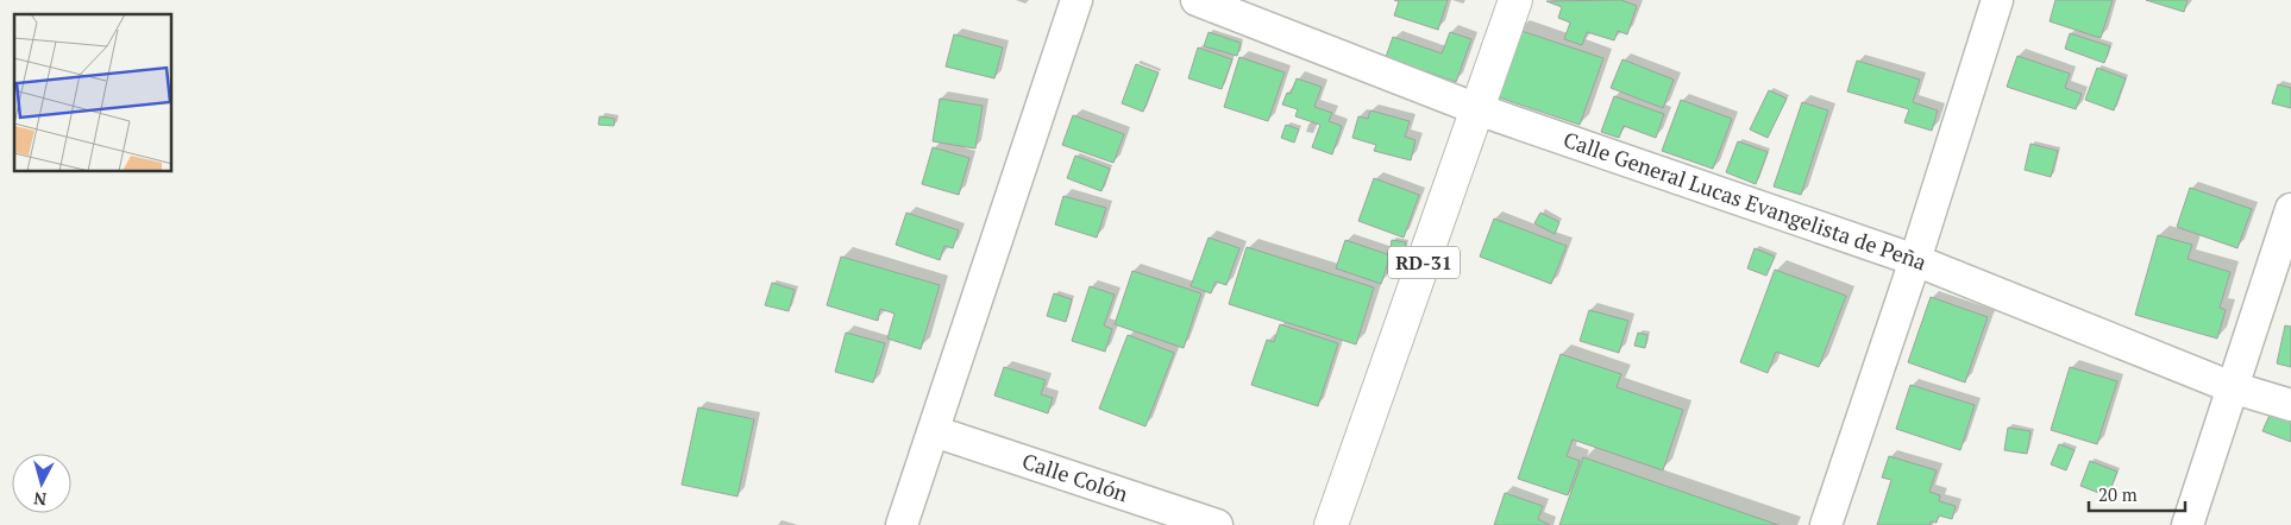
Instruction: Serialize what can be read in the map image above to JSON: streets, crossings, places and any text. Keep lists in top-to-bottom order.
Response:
{
  "streets": {
    "main road": ["RD-31"],
    "street": ["Calle General Lucas Evangelista de Peña", "Calle Colón"]
  },
  "crossings": [
    ["Calle General Lucas Evangelista de Peña", "RD-31"]
  ],
  "scale_bar": "20 m",
  "north": "bottom"
}
